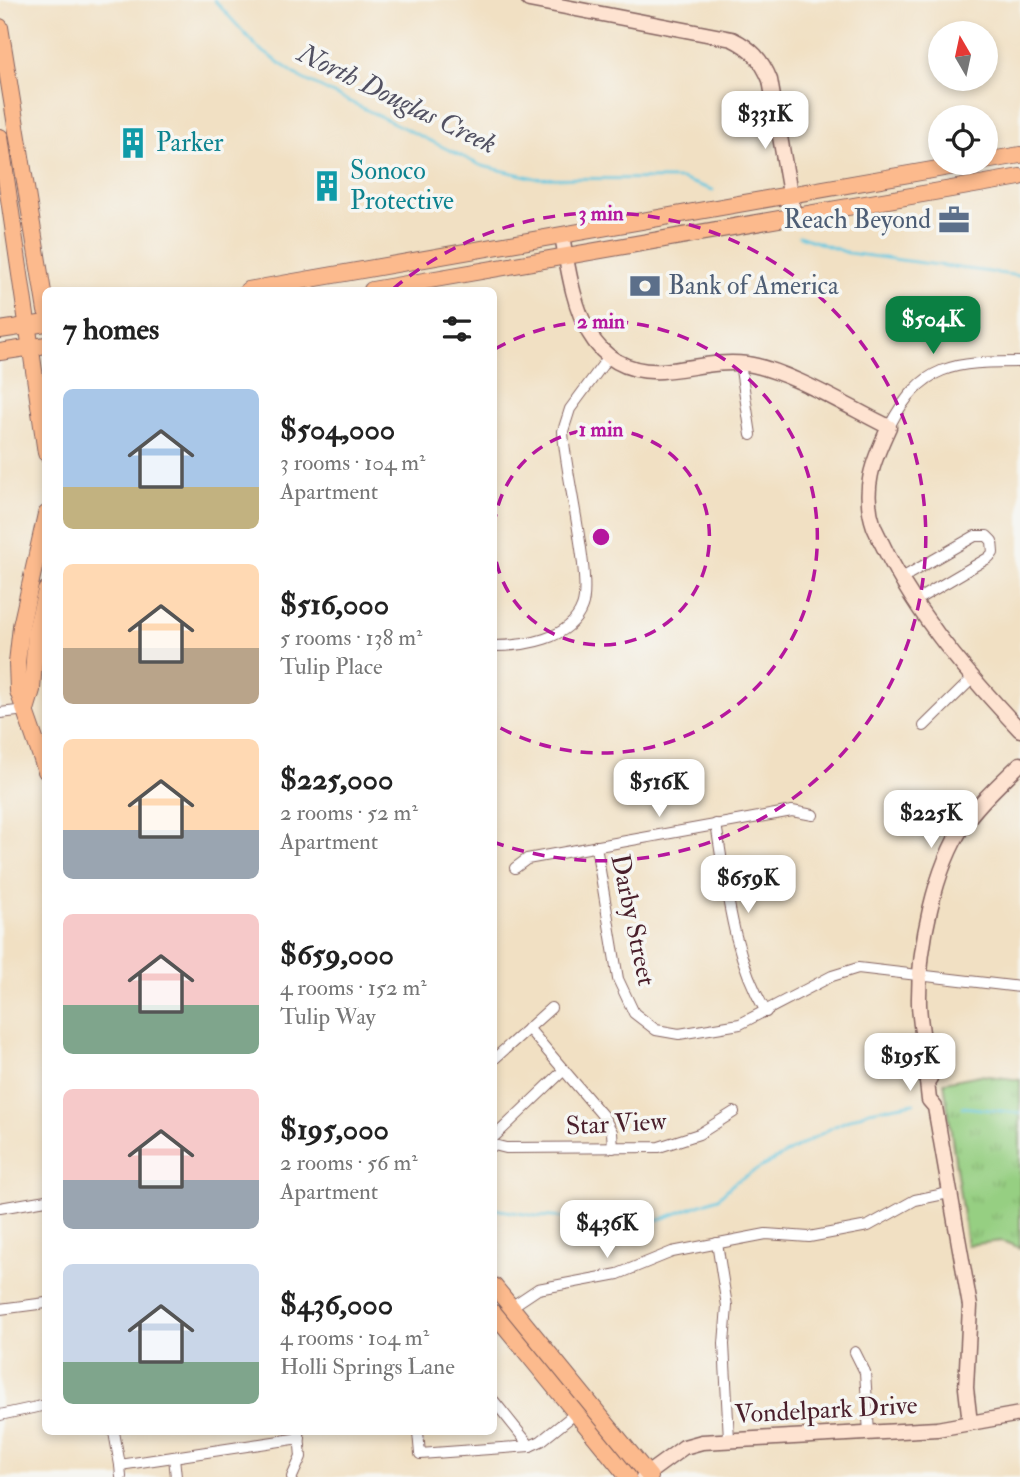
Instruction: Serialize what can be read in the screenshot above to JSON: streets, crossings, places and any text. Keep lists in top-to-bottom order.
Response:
{
  "streets": {
    "street": ["Darby Street", "Star View", "Vondelpark Drive"]
  },
  "water": ["North Douglas Creek"],
  "places": {
    "building": ["Parker", "Sonoco Protective"],
    "office": ["Reach Beyond"],
    "bank": ["Bank of America"]
  },
  "north": "top",
  "page": {
    "price": [
      "$331K",
      "$504K",
      "$516K",
      "$225K",
      "$659K",
      "$195K",
      "$436K"
    ],
    "heading": "7 homes",
    "list": [
      {
        "name": "$504,000",
        "note": "3 rooms · 104 m² · Apartment"
      },
      {
        "name": "$516,000",
        "note": "5 rooms · 138 m² · Tulip Place"
      },
      {
        "name": "$225,000",
        "note": "2 rooms · 52 m² · Apartment"
      },
      {
        "name": "$659,000",
        "note": "4 rooms · 152 m² · Tulip Way"
      },
      {
        "name": "$195,000",
        "note": "2 rooms · 56 m² · Apartment"
      },
      {
        "name": "$436,000",
        "note": "4 rooms · 104 m² · Holli Springs Lane"
      }
    ]
  },
  "rings": ["3 min", "2 min", "1 min"]
}
